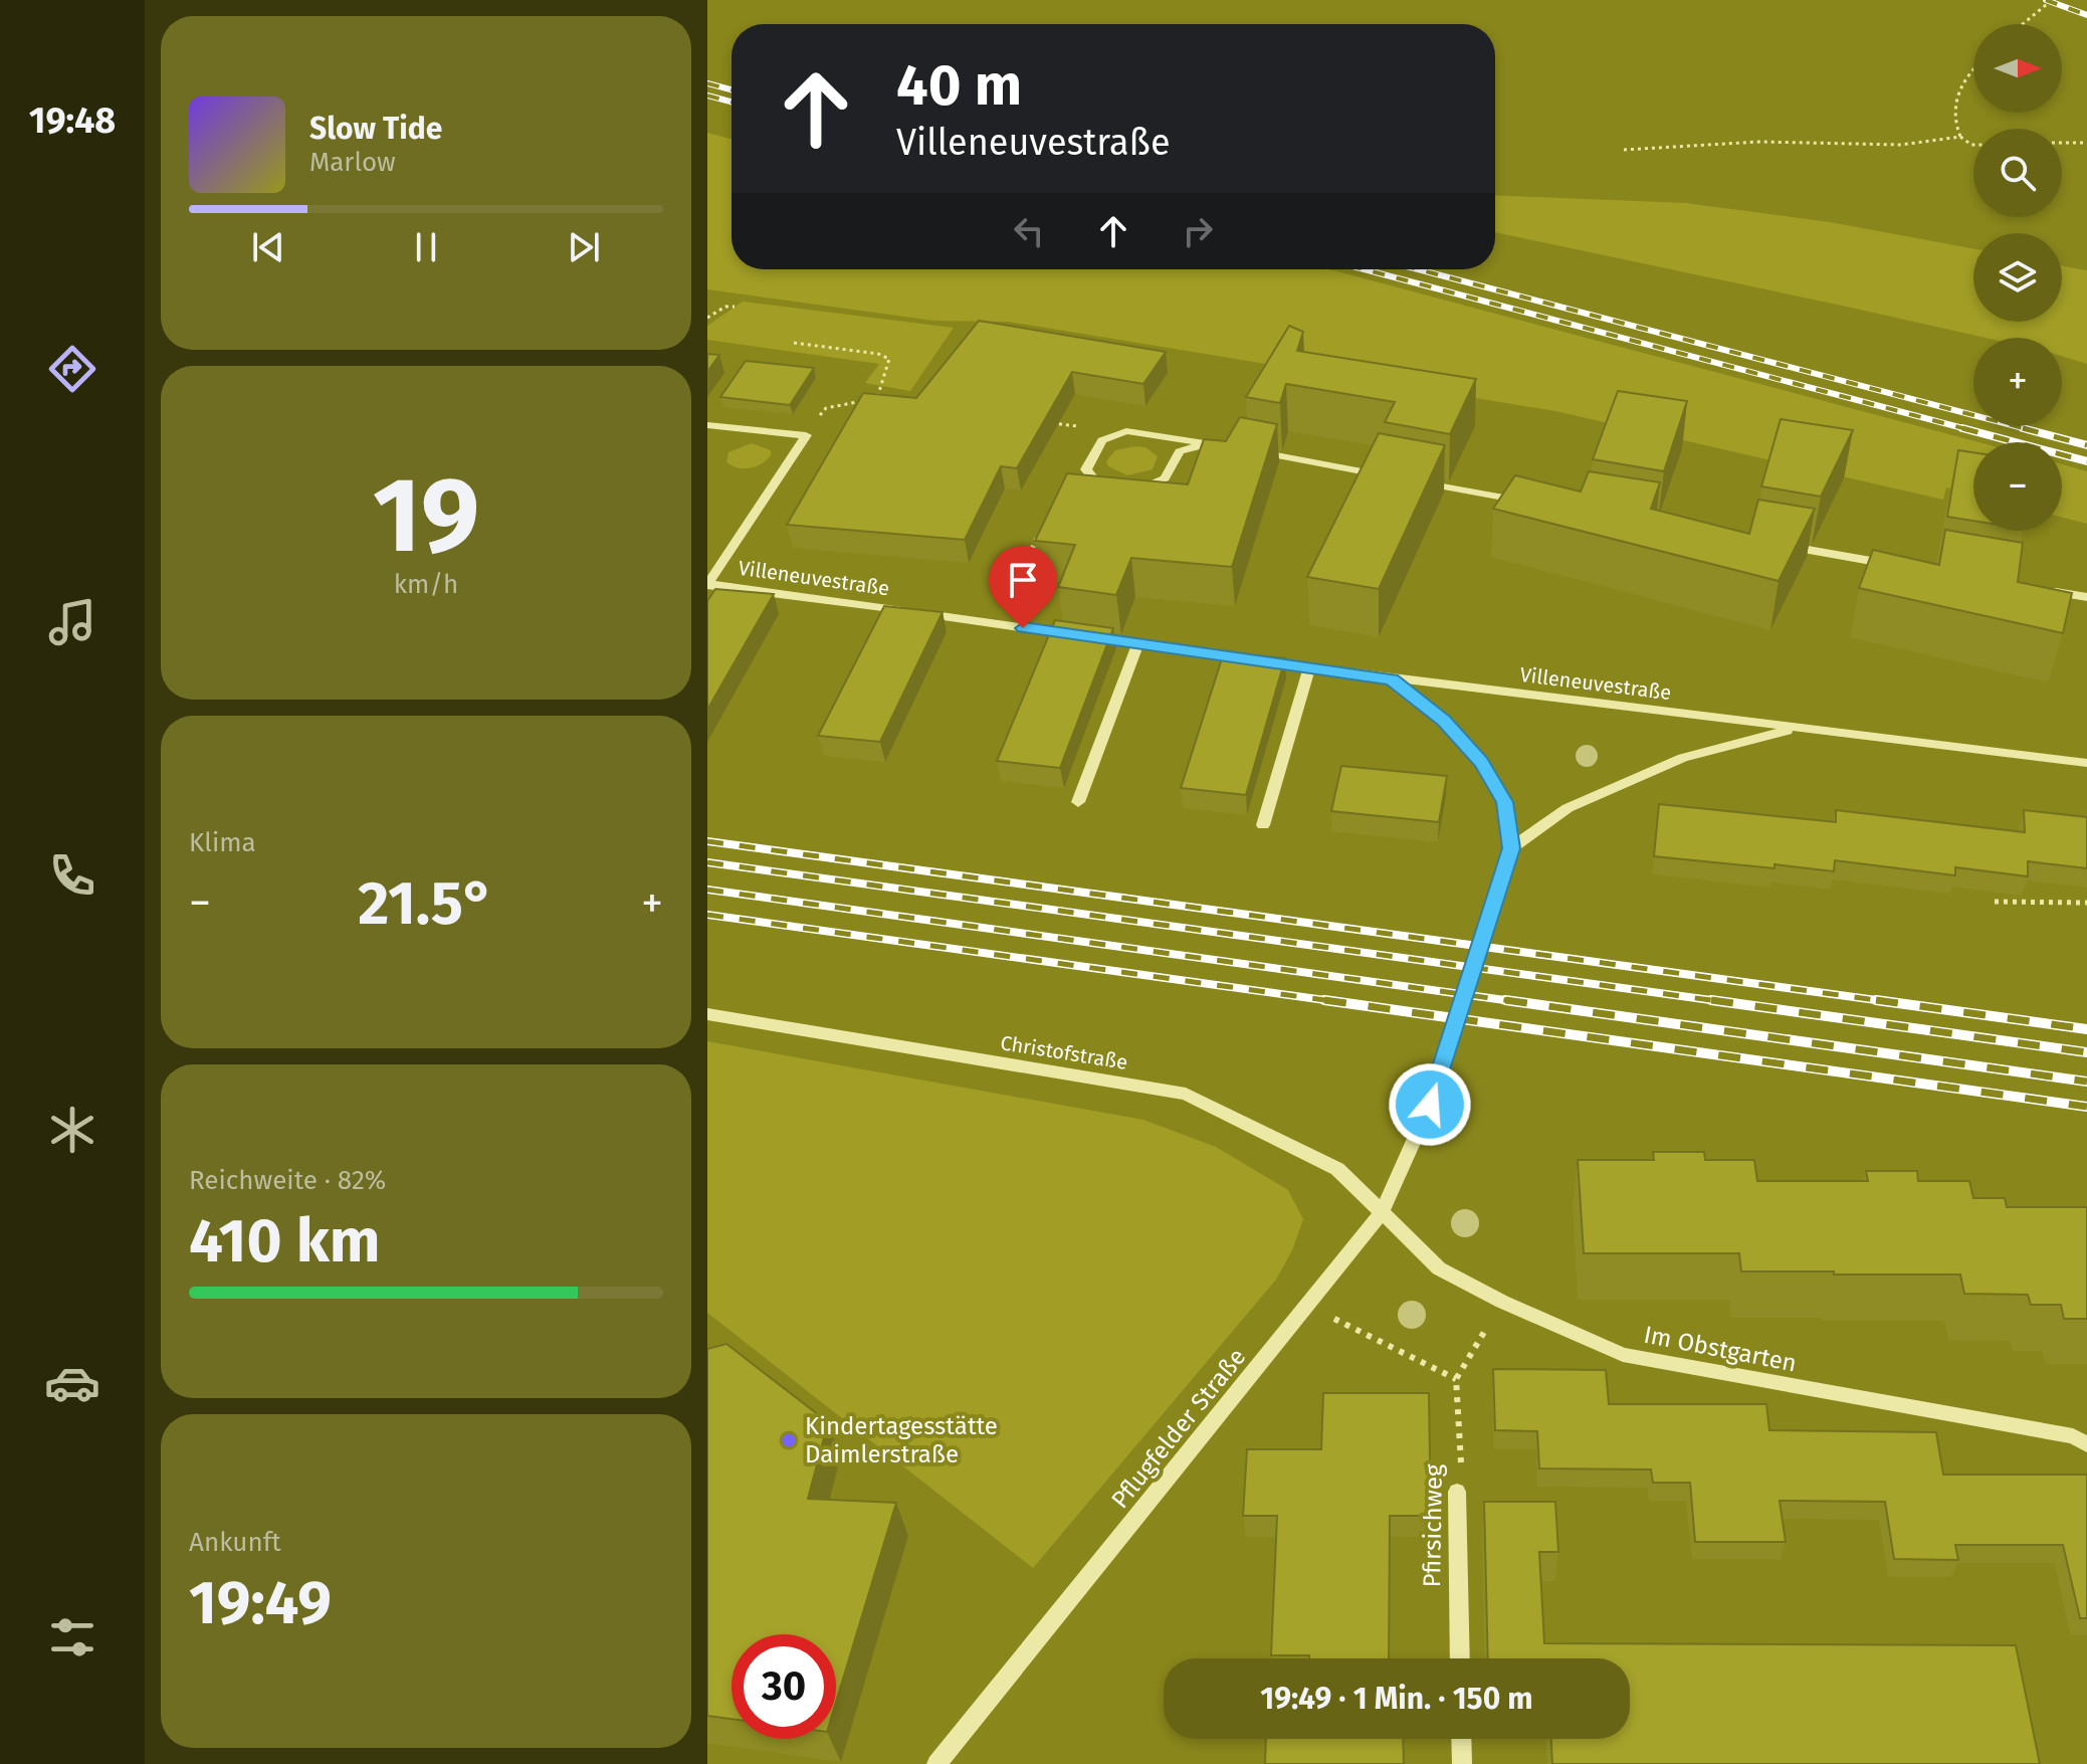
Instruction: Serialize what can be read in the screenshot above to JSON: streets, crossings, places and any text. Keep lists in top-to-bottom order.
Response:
{
  "streets": {
    "street": [
      "Villeneuvestraße",
      "Christofstraße",
      "Im Obstgarten",
      "Pflugfelder Straße",
      "Pfirsichweg"
    ]
  },
  "crossings": [
    ["Villeneuvestraße", "Pflugfelder Straße"],
    ["Christofstraße", "Im Obstgarten"],
    ["Christofstraße", "Pflugfelder Straße"],
    ["Im Obstgarten", "Pflugfelder Straße"]
  ],
  "places": ["Kindertagesstätte Daimlerstraße"],
  "north": "right",
  "page": {
    "tabs": "19:48",
    "map_buttons": ["+", "−"],
    "turn": ["40 m", "Villeneuvestraße"],
    "song": ["Slow Tide", "Marlow"],
    "tile": [
      ["19", "km/h"],
      "Klima",
      ["Reichweite · 82%", "410 km"],
      ["Ankunft", "19:49"]
    ],
    "heat": ["−", "21.5°", "+"],
    "limit": "30",
    "trip": "19:49 · 1 Min. · 150 m"
  }
}
